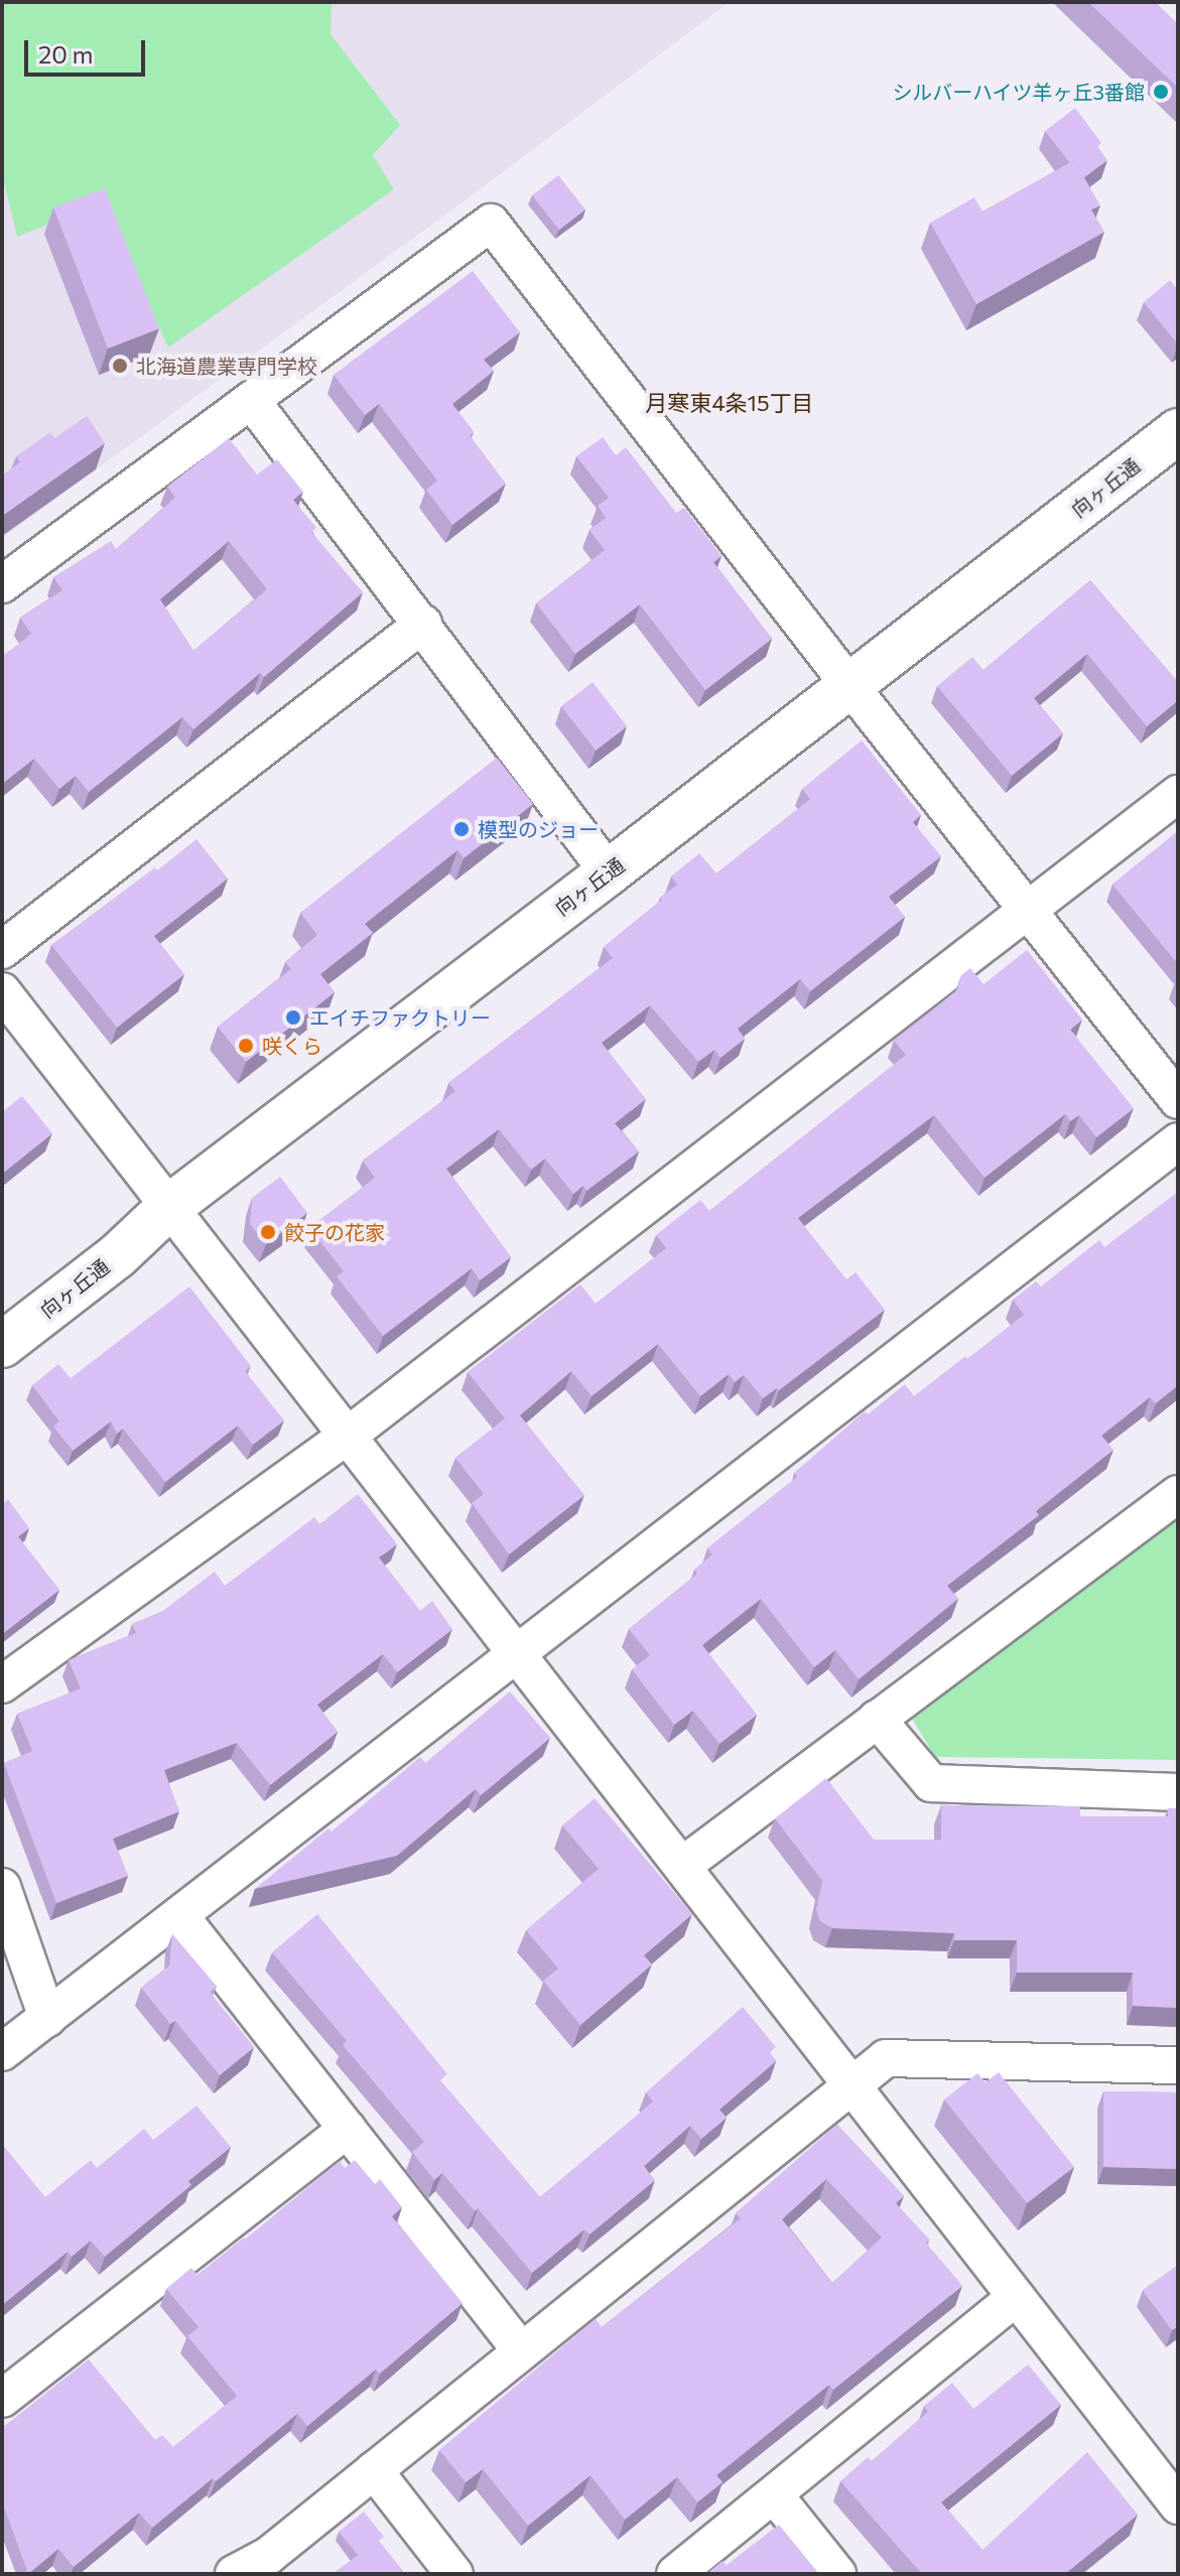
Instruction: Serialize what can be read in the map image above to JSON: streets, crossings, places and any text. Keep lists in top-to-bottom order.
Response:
{
  "streets": {
    "street": ["向ヶ丘通"]
  },
  "districts": ["月寒東4条15丁目"],
  "places": [
    "シルバーハイツ羊ヶ丘3番館",
    "北海道農業専門学校",
    "模型のジョー",
    "エイチファクトリー",
    "咲くら",
    "餃子の花家"
  ],
  "scale_bar": "20 m"
}
